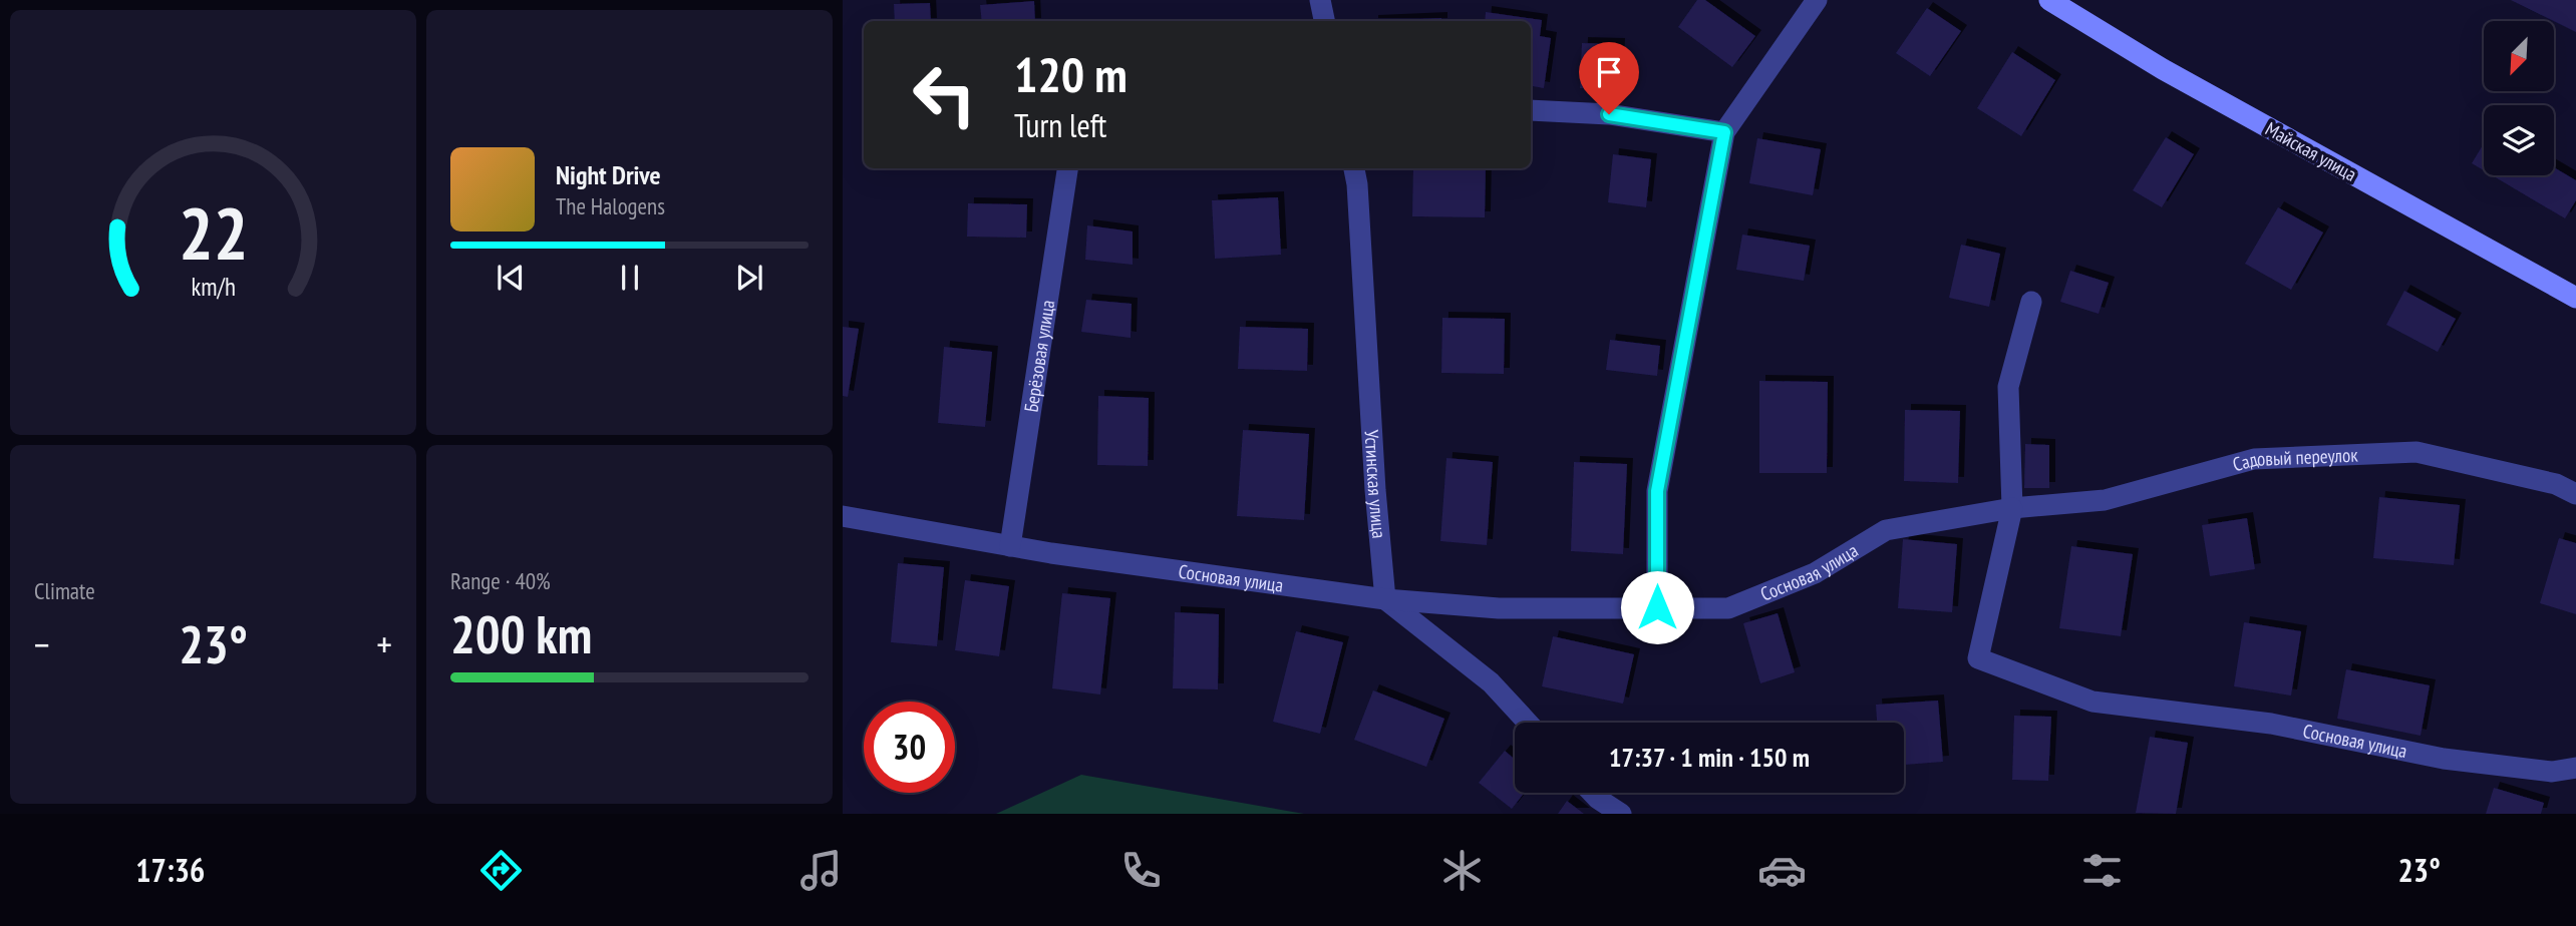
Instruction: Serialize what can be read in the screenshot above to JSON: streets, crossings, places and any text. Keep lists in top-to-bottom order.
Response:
{
  "streets": {
    "street": [
      "Майская улица",
      "Берёзовая улица",
      "Садовый переулок",
      "Устинская улица",
      "Сосновая улица"
    ]
  },
  "crossings": [
    ["Берёзовая улица", "Сосновая улица"],
    ["Садовый переулок", "Сосновая улица"],
    ["Устинская улица", "Сосновая улица"]
  ],
  "north": "bottom left",
  "page": {
    "turn": ["120 m", "Turn left"],
    "song": ["Night Drive", "The Halogens"],
    "tile": [
      "Climate",
      ["Range · 40%", "200 km"]
    ],
    "heat": ["−", "23°", "+"],
    "limit": "30",
    "trip": "17:37 · 1 min · 150 m",
    "tabs": ["17:36", "23°"],
    "gauge": ["22", "km/h"]
  }
}
